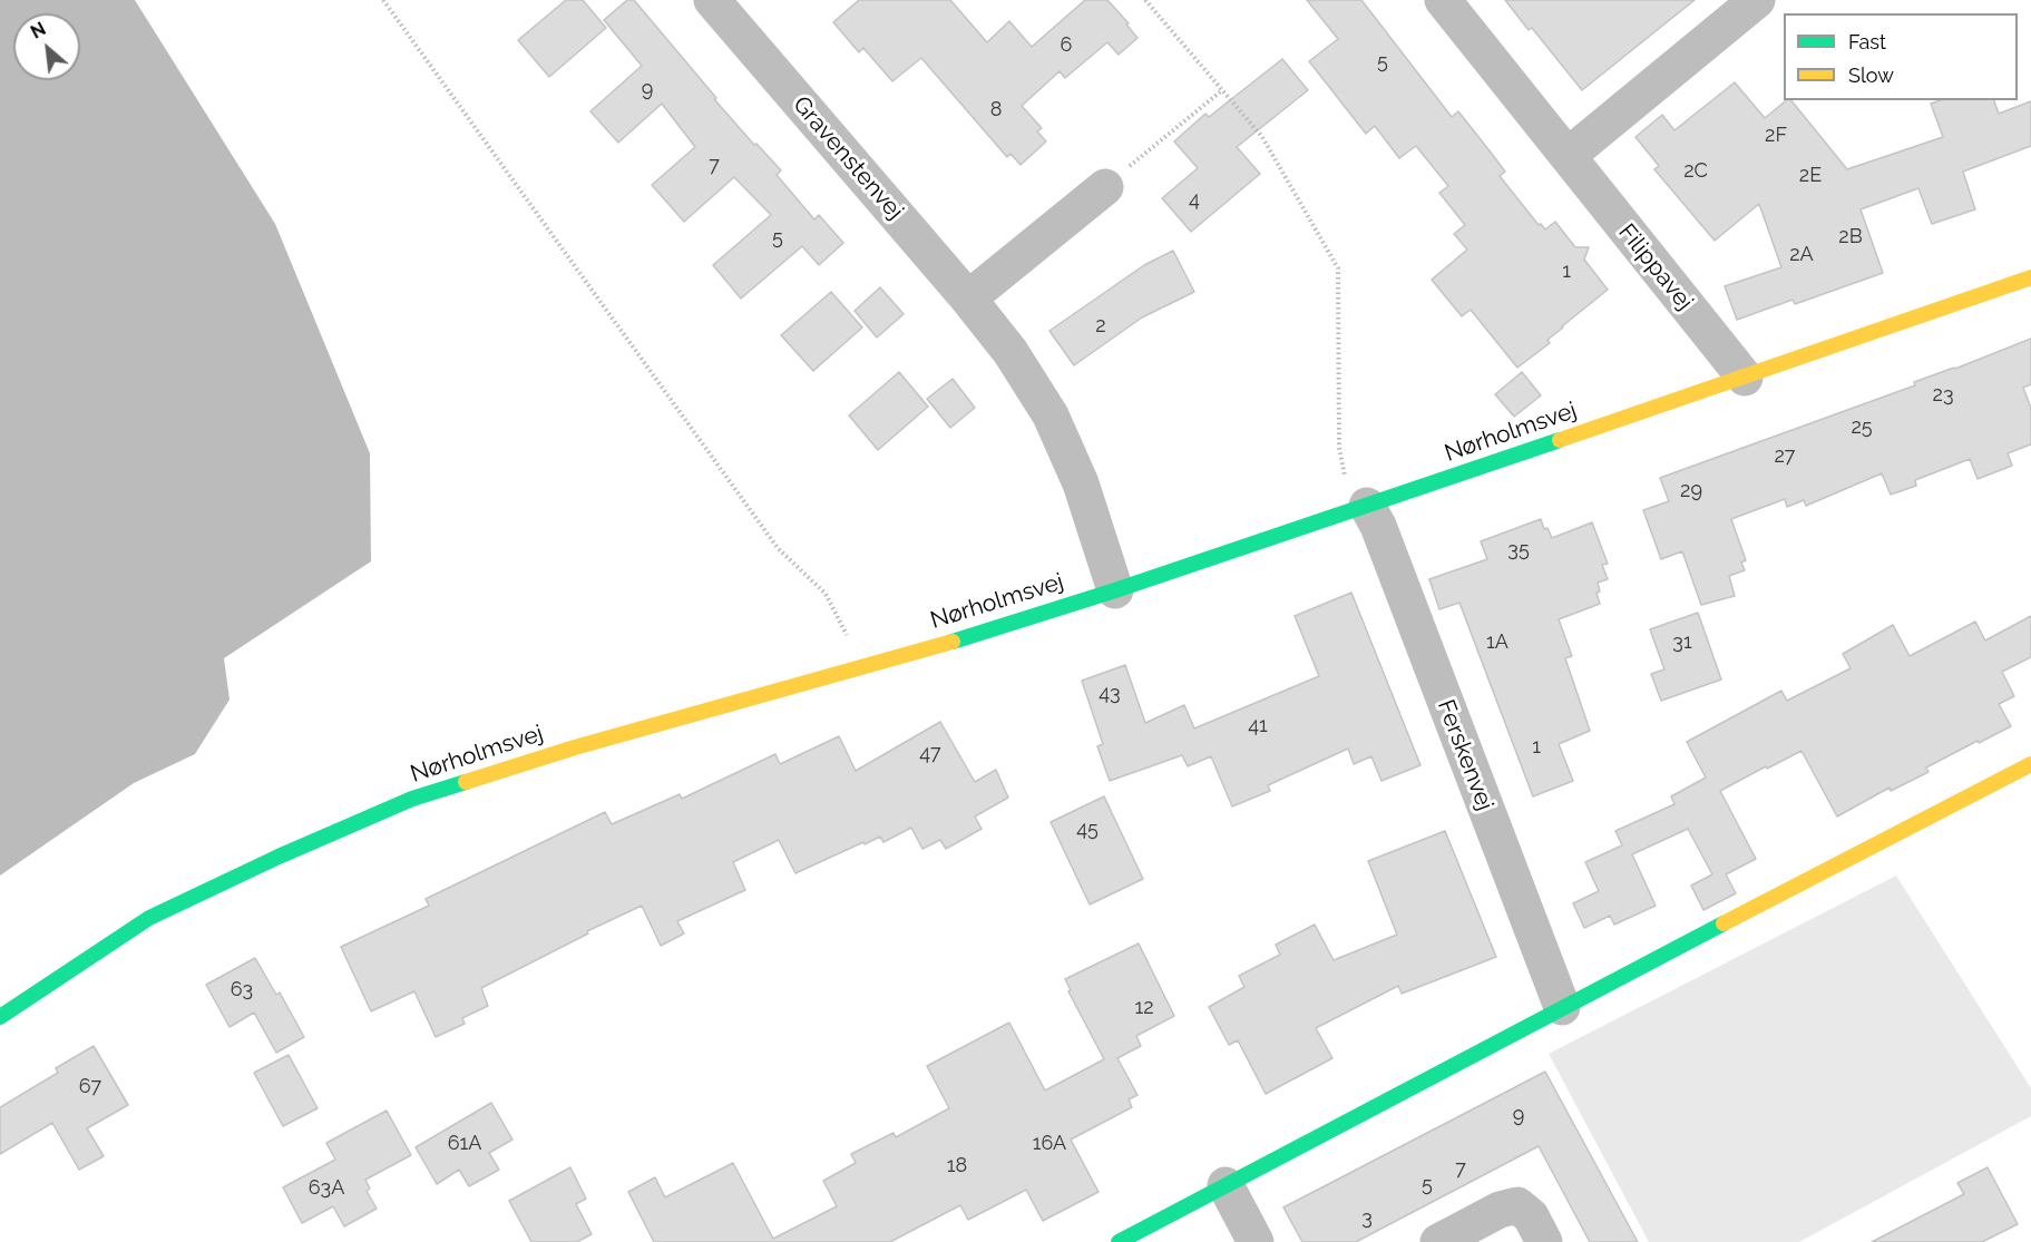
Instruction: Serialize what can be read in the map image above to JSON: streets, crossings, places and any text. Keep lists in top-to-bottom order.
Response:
{
  "streets": {
    "street": [
      "Gravenstenvej",
      "Filippavej",
      "Nørholmsvej",
      "Ferskenvej"
    ]
  },
  "crossings": [
    ["Gravenstenvej", "Nørholmsvej"],
    ["Filippavej", "Nørholmsvej"],
    ["Nørholmsvej", "Ferskenvej"]
  ],
  "house_numbers": [
    "6",
    "5",
    "9",
    "8",
    "2F",
    "7",
    "2C",
    "2E",
    "4",
    "2B",
    "5",
    "2A",
    "1",
    "2",
    "23",
    "25",
    "27",
    "29",
    "35",
    "1A",
    "31",
    "43",
    "41",
    "1",
    "47",
    "45",
    "63",
    "12",
    "67",
    "9",
    "61A",
    "16A",
    "18",
    "7",
    "5",
    "63A",
    "3"
  ],
  "legend": ["Fast", "Slow"],
  "north": "top left"
}
